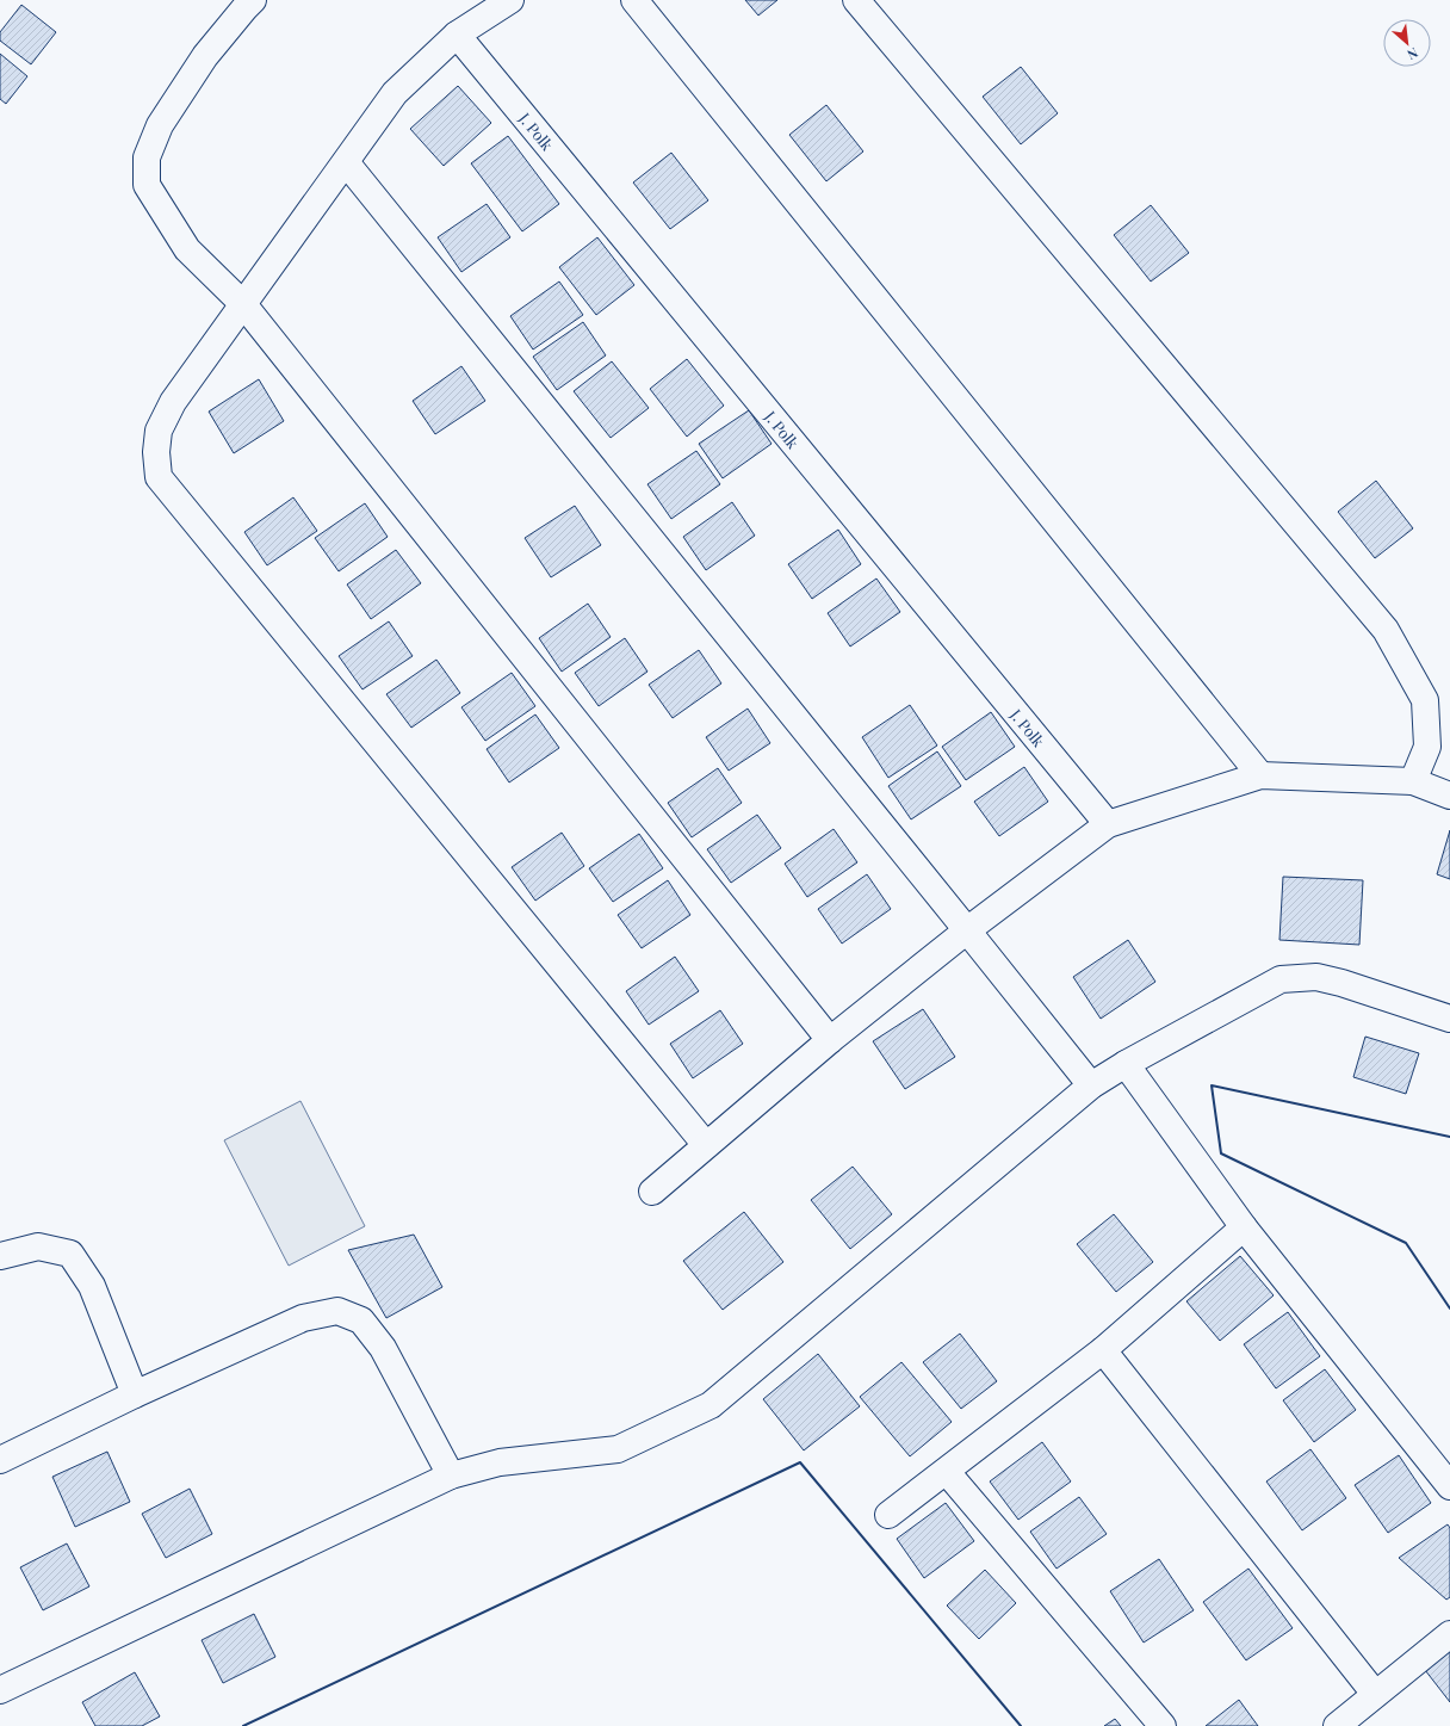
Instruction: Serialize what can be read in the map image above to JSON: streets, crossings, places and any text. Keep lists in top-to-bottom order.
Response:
{
  "streets": {
    "street": ["J. Polk"]
  },
  "north": "bottom right"
}
